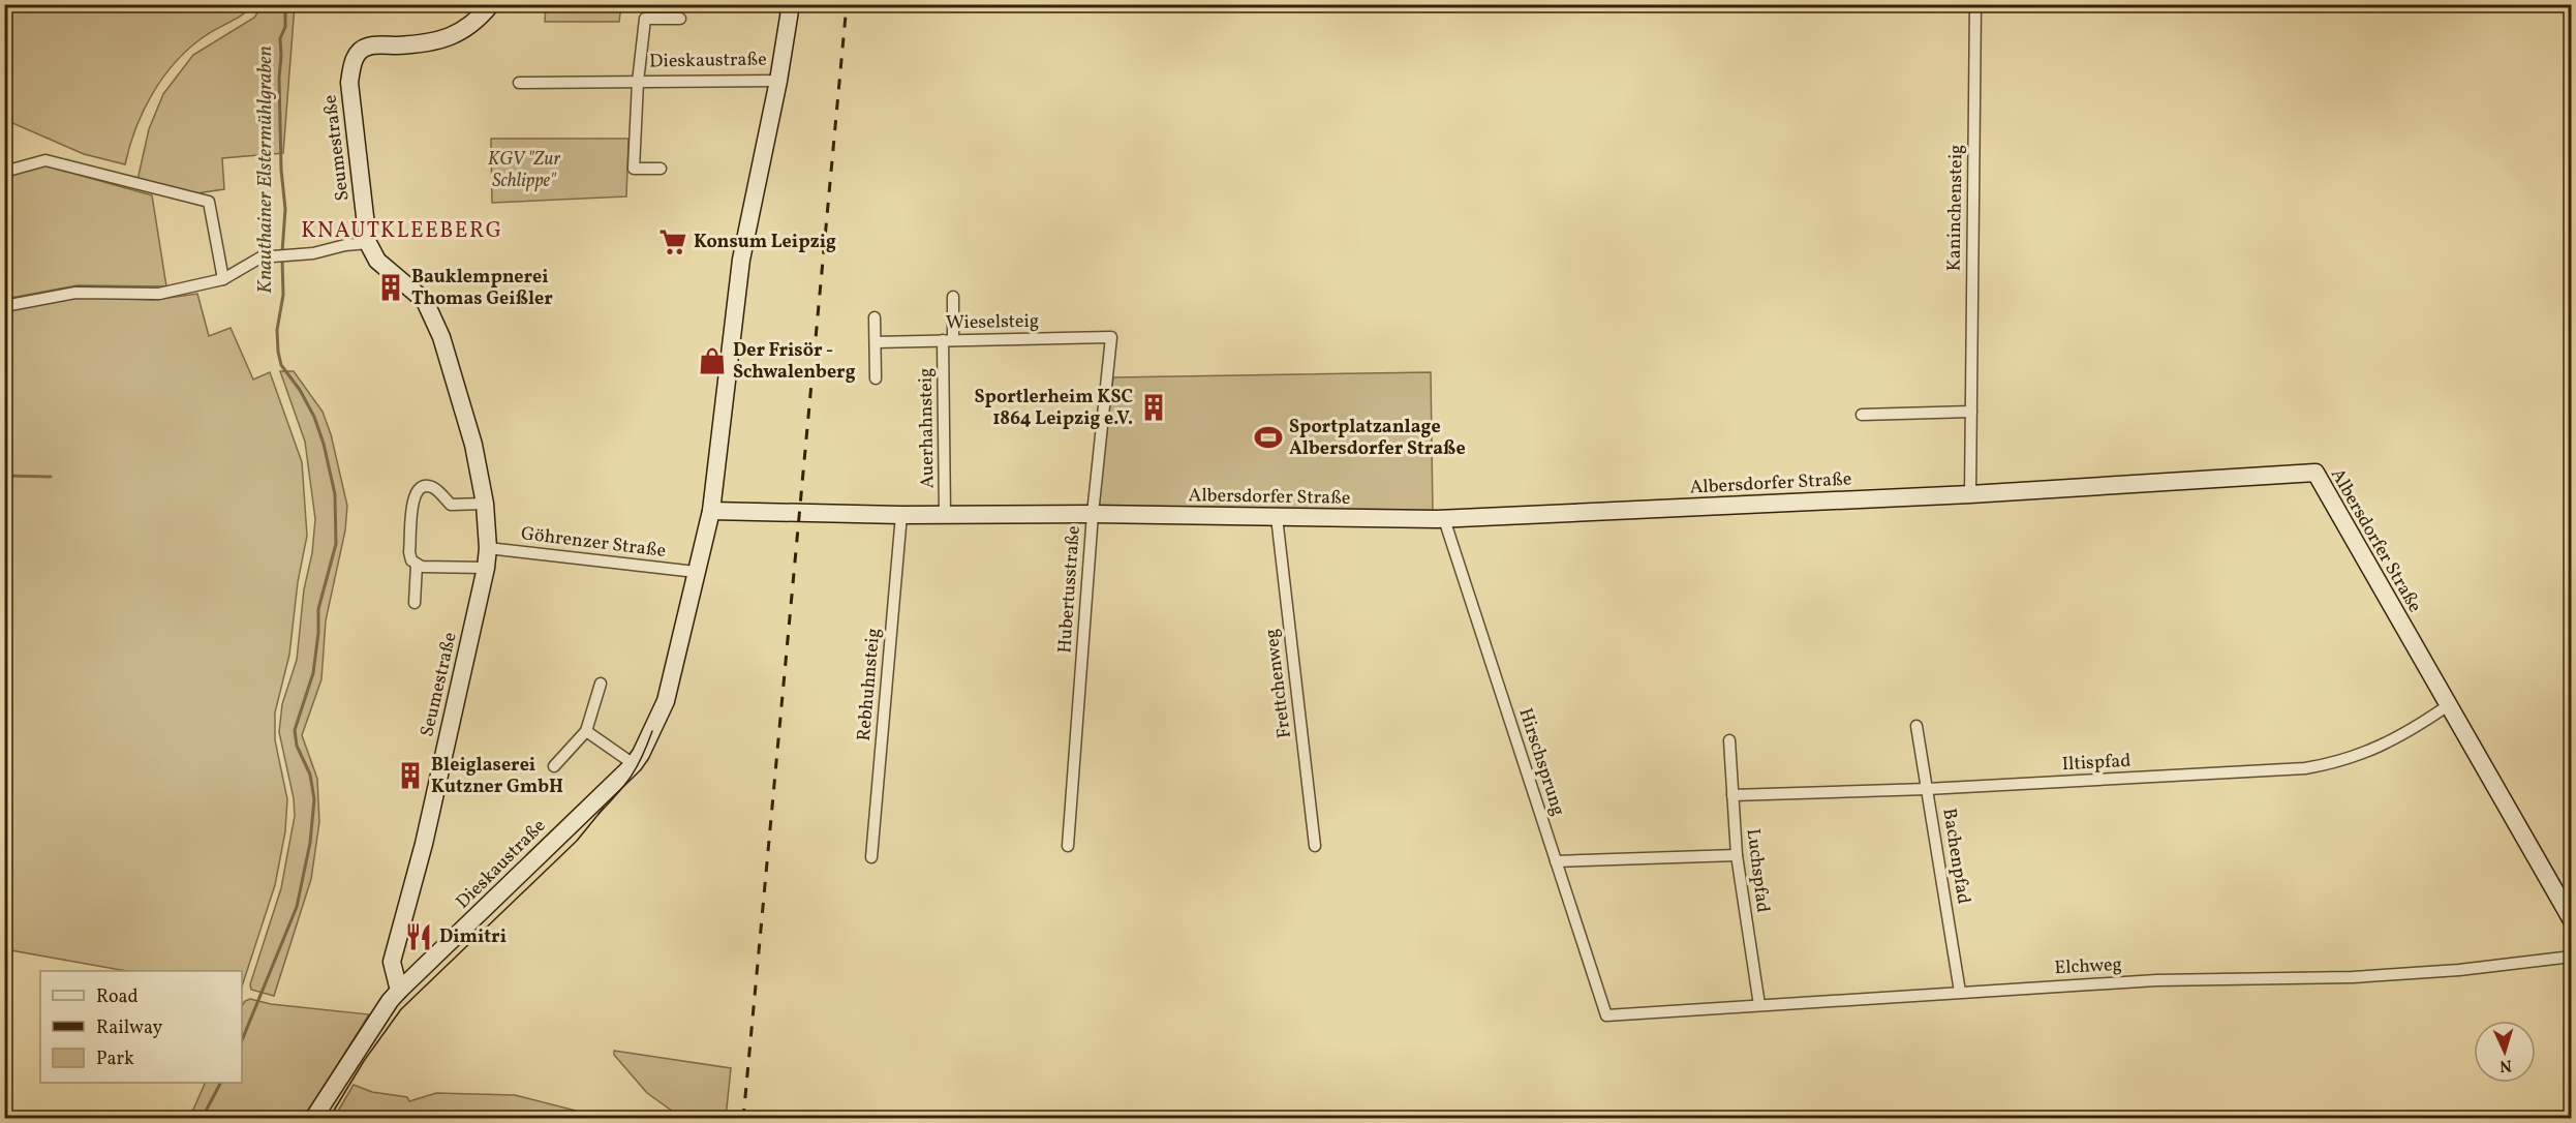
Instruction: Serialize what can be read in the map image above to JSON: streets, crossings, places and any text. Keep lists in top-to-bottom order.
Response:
{
  "streets": {
    "street": [
      "Dieskaustraße",
      "Seumestraße",
      "Kaninchensteig",
      "Wieselsteig",
      "Auerhahnsteig",
      "Albersdorfer Straße",
      "Göhrenzer Straße",
      "Hubertusstraße",
      "Frettchenweg",
      "Rebhuhnsteig",
      "Hirschsprung",
      "Iltispfad",
      "Bachenpfad",
      "Luchspfad",
      "Elchweg"
    ]
  },
  "crossings": [
    ["Dieskaustraße", "Seumestraße"],
    ["Dieskaustraße", "Albersdorfer Straße"],
    ["Dieskaustraße", "Göhrenzer Straße"],
    ["Seumestraße", "Göhrenzer Straße"],
    ["Kaninchensteig", "Albersdorfer Straße"],
    ["Wieselsteig", "Auerhahnsteig"],
    ["Wieselsteig", "Hubertusstraße"],
    ["Auerhahnsteig", "Albersdorfer Straße"],
    ["Albersdorfer Straße", "Hubertusstraße"],
    ["Albersdorfer Straße", "Frettchenweg"],
    ["Albersdorfer Straße", "Rebhuhnsteig"],
    ["Albersdorfer Straße", "Hirschsprung"],
    ["Albersdorfer Straße", "Iltispfad"],
    ["Hirschsprung", "Elchweg"],
    ["Iltispfad", "Bachenpfad"],
    ["Iltispfad", "Luchspfad"],
    ["Bachenpfad", "Elchweg"],
    ["Luchspfad", "Elchweg"]
  ],
  "districts": ["KNAUTKLEEBERG"],
  "water": ["Knauthainer Elstermühlgraben"],
  "parks": ["KGV \"Zur Schlippe\""],
  "places": {
    "supermarket": ["Konsum Leipzig"],
    "building": ["Bauklempnerei Thomas Geißler", "Sportlerheim KSC 1864 Leipzig e.V.", "Bleiglaserei Kutzner GmbH"],
    "shop": ["Der Frisör - Schwalenberg"],
    "sports": ["Sportplatzanlage Albersdorfer Straße"],
    "restaurant": ["Dimitri"]
  },
  "legend": ["Road", "Railway", "Park"],
  "north": "bottom"
}
